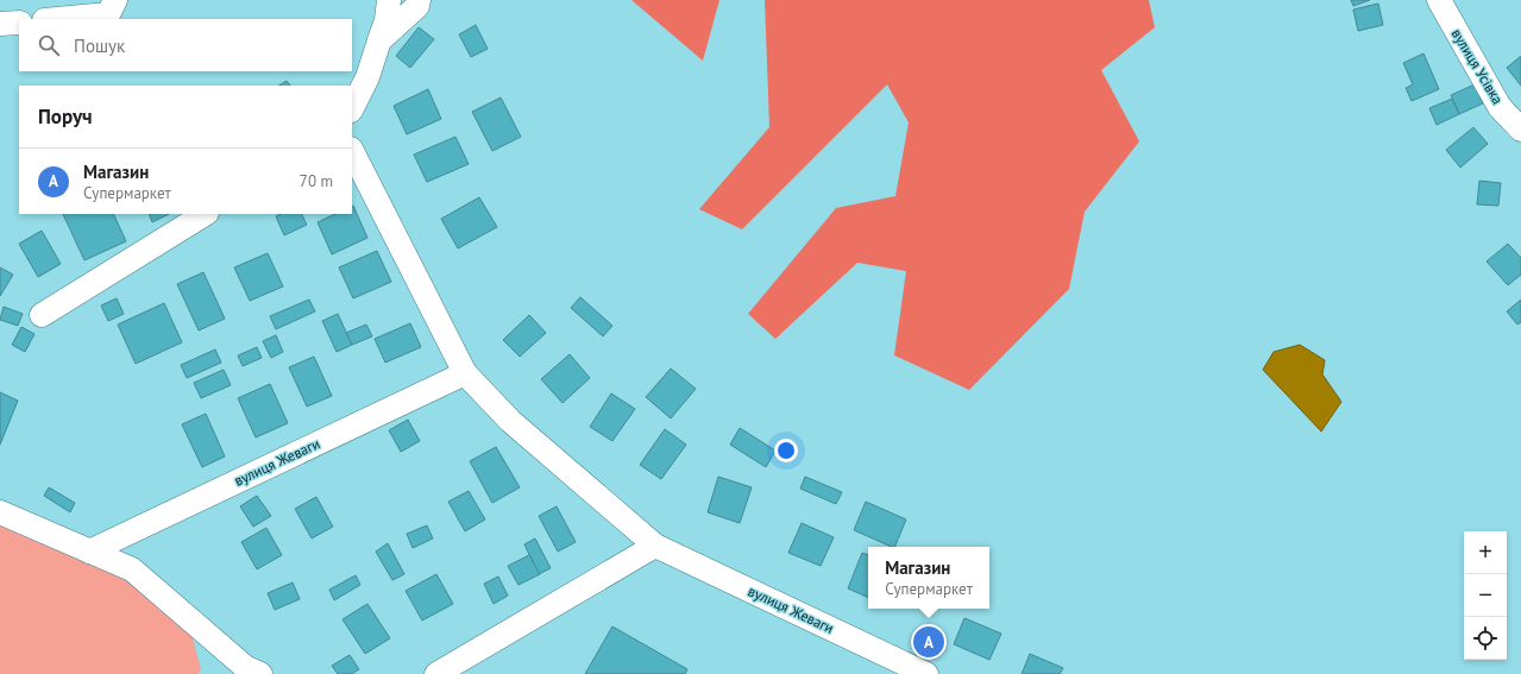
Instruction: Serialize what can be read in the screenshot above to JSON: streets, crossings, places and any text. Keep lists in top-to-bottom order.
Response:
{
  "streets": {
    "street": ["вулиця Усівка", "вулиця Жеваги"]
  },
  "page": {
    "search": "Пошук",
    "heading": "Поруч",
    "list": [
      {
        "mark": "A",
        "name": "Магазин",
        "note": "Супермаркет",
        "value": "70 m"
      }
    ],
    "map_buttons": ["+", "−"],
    "popup": ["Магазин", "Супермаркет"],
    "pins": "A"
  }
}
